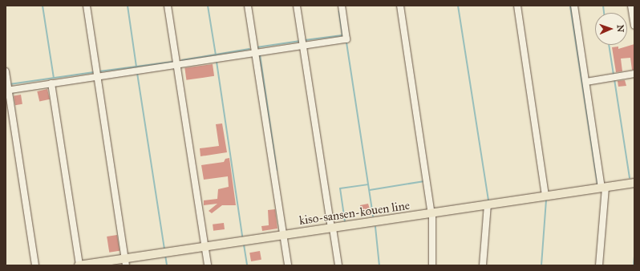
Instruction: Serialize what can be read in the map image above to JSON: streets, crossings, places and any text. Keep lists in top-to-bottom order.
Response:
{
  "streets": {
    "main road": ["kiso-sansen-kouen line"]
  },
  "north": "right"
}
